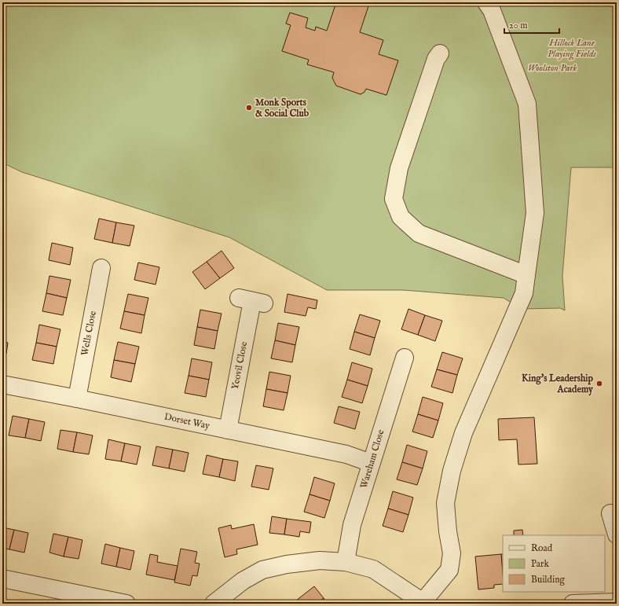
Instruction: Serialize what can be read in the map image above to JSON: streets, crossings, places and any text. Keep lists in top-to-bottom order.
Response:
{
  "streets": {
    "street": [
      "Wells Close",
      "Yeovil Close",
      "Dorset Way",
      "Wareham Close"
    ]
  },
  "crossings": [
    ["Wells Close", "Dorset Way"],
    ["Yeovil Close", "Dorset Way"],
    ["Dorset Way", "Wareham Close"]
  ],
  "parks": ["Hillock Lane Playing Fields", "Woolston Park"],
  "places": ["Monk Sports & Social Club", "King's Leadership Academy"],
  "legend": ["Road", "Park", "Building"],
  "scale_bar": "20 m"
}
